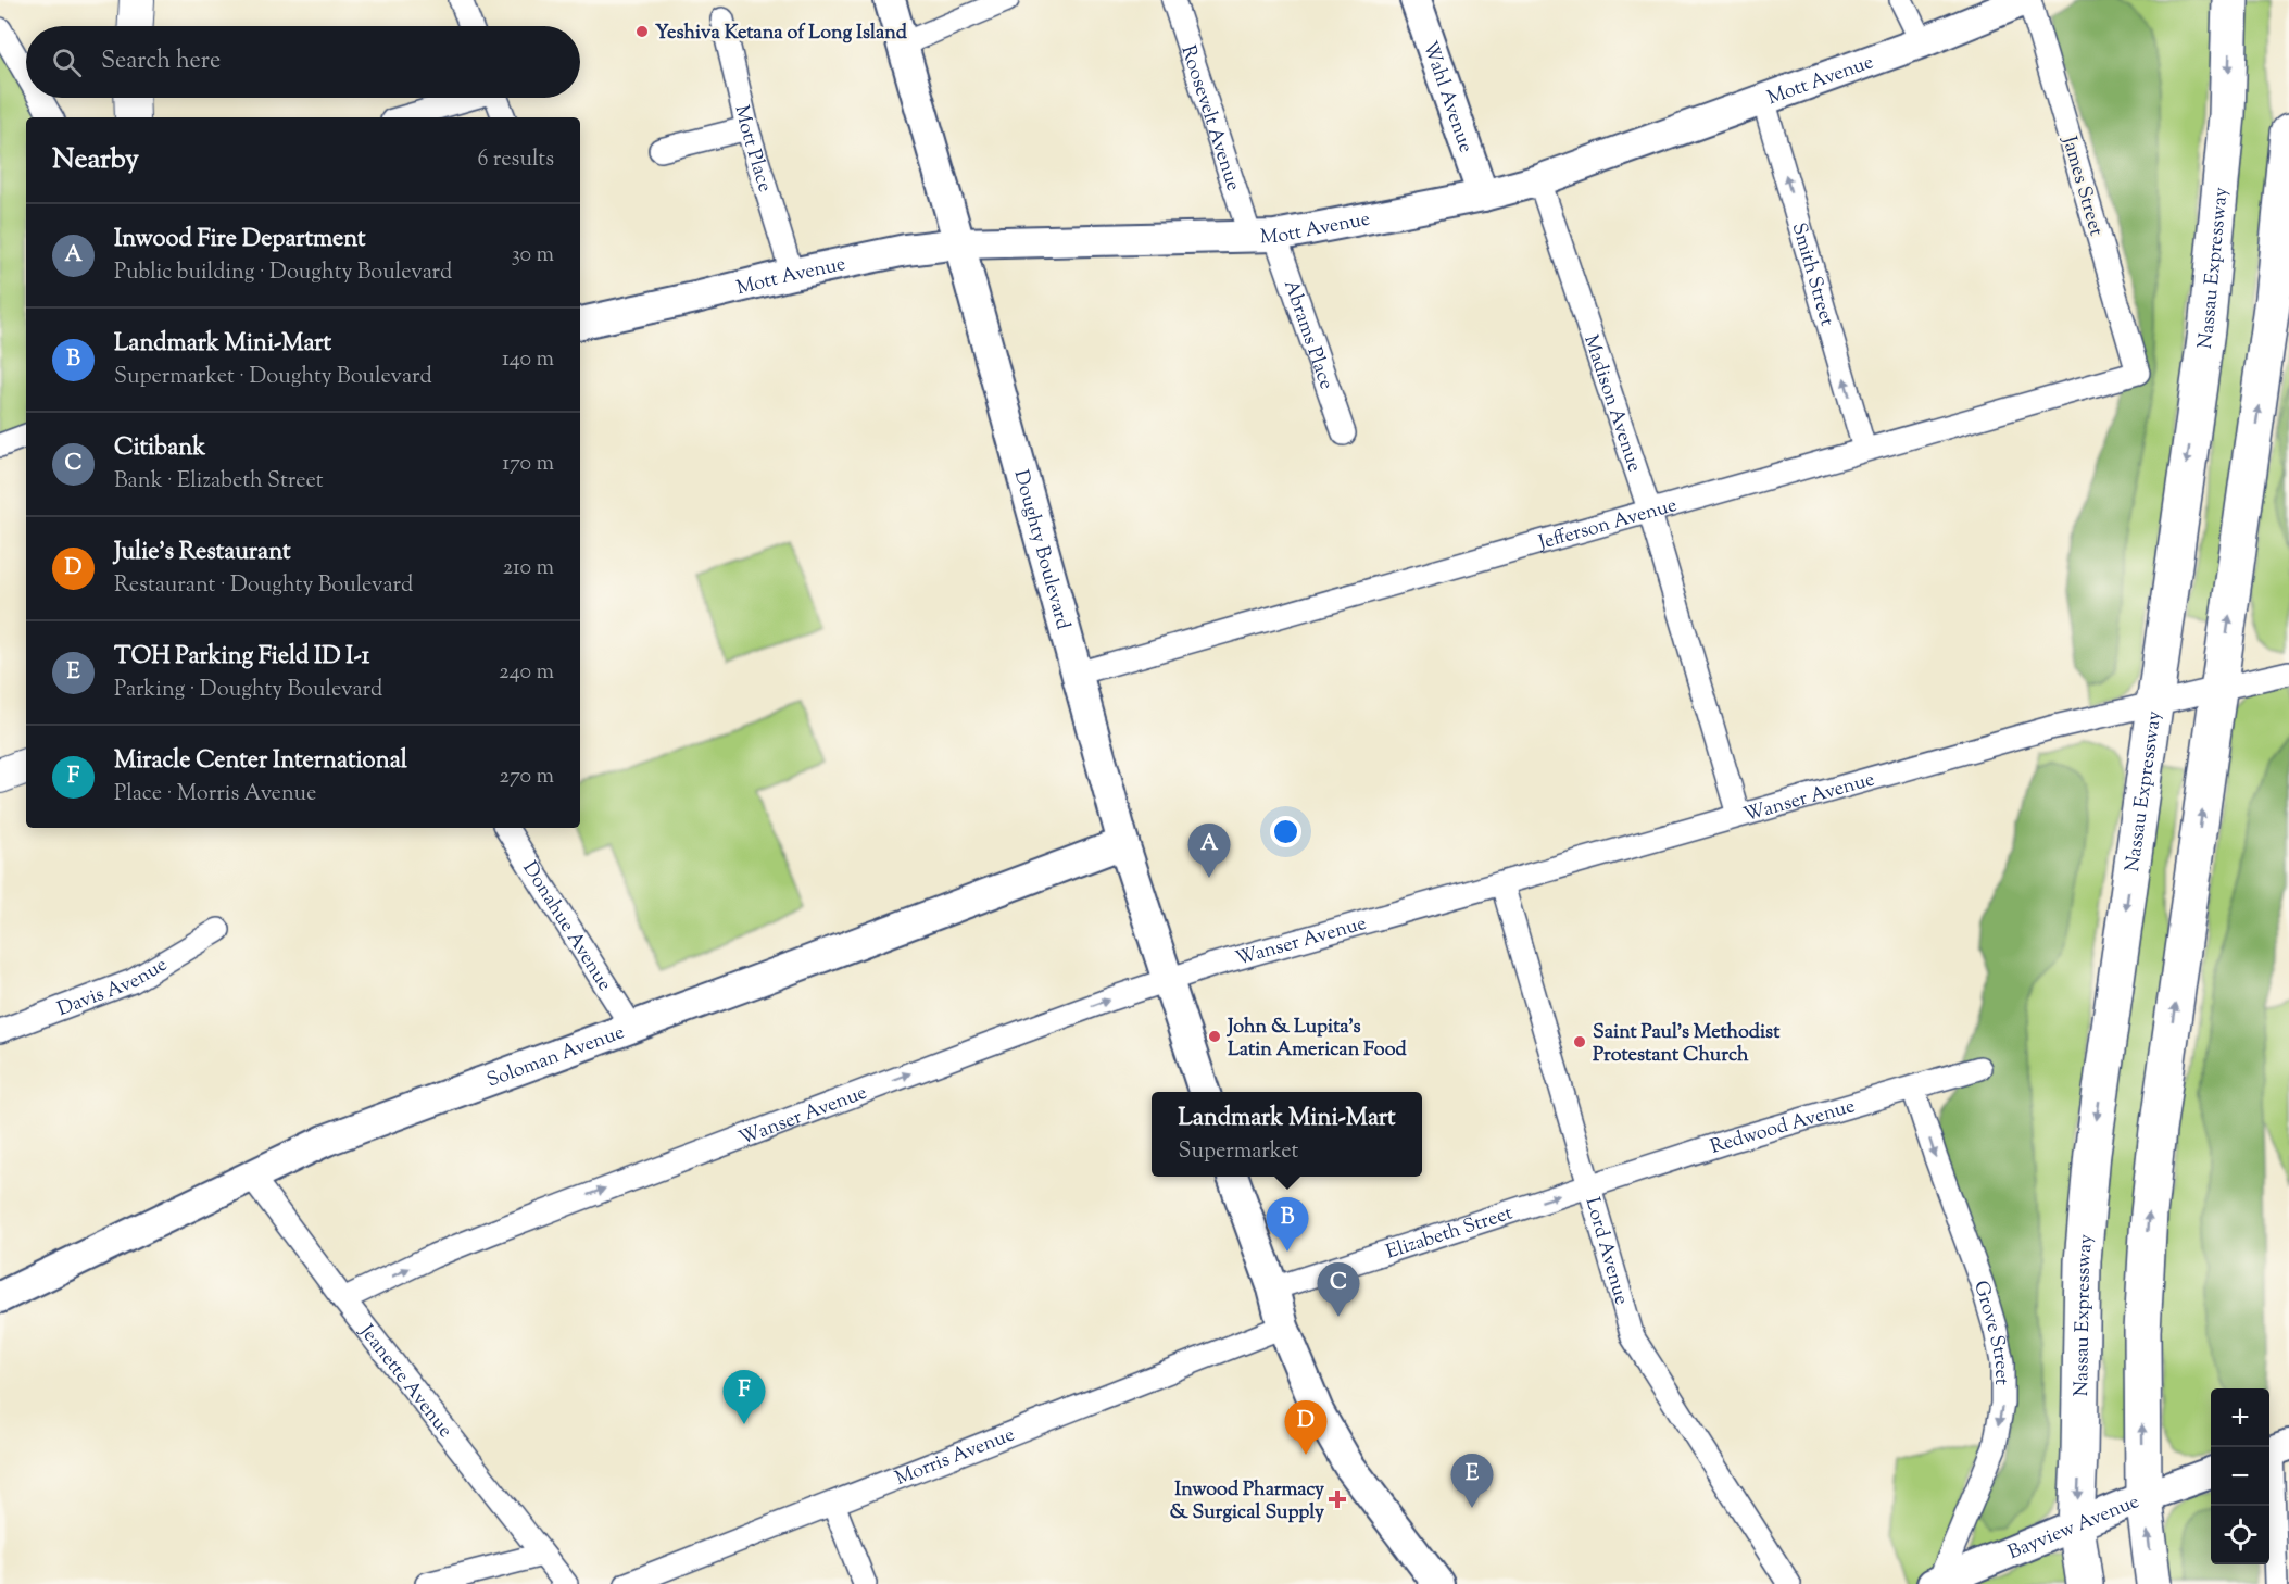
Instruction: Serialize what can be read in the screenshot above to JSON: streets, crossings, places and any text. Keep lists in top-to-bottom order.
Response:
{
  "streets": {
    "highway": ["Nassau Expressway"],
    "street": [
      "Mott Avenue",
      "Wahl Avenue",
      "Roosevelt Avenue",
      "Mott Place",
      "James Street",
      "Smith Street",
      "Abrams Place",
      "Madison Avenue",
      "Jefferson Avenue",
      "Doughty Boulevard",
      "Wanser Avenue",
      "Donahue Avenue",
      "Davis Avenue",
      "Soloman Avenue",
      "Redwood Avenue",
      "Elizabeth Street",
      "Lord Avenue",
      "Grove Street",
      "Jeanette Avenue",
      "Morris Avenue",
      "Bayview Avenue"
    ]
  },
  "crossings": [
    ["Mott Avenue", "Wahl Avenue"],
    ["Mott Avenue", "Roosevelt Avenue"],
    ["Mott Avenue", "Mott Place"],
    ["Mott Avenue", "James Street"],
    ["Mott Avenue", "Smith Street"],
    ["Mott Avenue", "Abrams Place"],
    ["Mott Avenue", "Madison Avenue"],
    ["Mott Avenue", "Doughty Boulevard"],
    ["Roosevelt Avenue", "Abrams Place"],
    ["James Street", "Jefferson Avenue"],
    ["Nassau Expressway", "Wanser Avenue"],
    ["Nassau Expressway", "Bayview Avenue"],
    ["Smith Street", "Jefferson Avenue"],
    ["Madison Avenue", "Jefferson Avenue"],
    ["Madison Avenue", "Wanser Avenue"],
    ["Jefferson Avenue", "Doughty Boulevard"],
    ["Doughty Boulevard", "Wanser Avenue"],
    ["Doughty Boulevard", "Soloman Avenue"],
    ["Wanser Avenue", "Lord Avenue"],
    ["Wanser Avenue", "Jeanette Avenue"],
    ["Donahue Avenue", "Soloman Avenue"],
    ["Soloman Avenue", "Jeanette Avenue"],
    ["Redwood Avenue", "Elizabeth Street"],
    ["Redwood Avenue", "Lord Avenue"],
    ["Redwood Avenue", "Grove Street"],
    ["Elizabeth Street", "Lord Avenue"],
    ["Grove Street", "Bayview Avenue"]
  ],
  "one_way": [
    "Smith Street",
    "Wanser Avenue",
    "Elizabeth Street",
    "Grove Street"
  ],
  "places": {
    "other": ["Yeshiva Ketana of Long Island", "John & Lupita's Latin American Food", "Saint Paul's Methodist Protestant Church"],
    "health": ["Inwood Pharmacy & Surgical Supply"]
  },
  "page": {
    "search": "Search here",
    "heading": ["Nearby", "6 results"],
    "list": [
      {
        "mark": "A",
        "name": "Inwood Fire Department",
        "note": "Public building · Doughty Boulevard",
        "value": "30 m"
      },
      {
        "mark": "B",
        "name": "Landmark Mini-Mart",
        "note": "Supermarket · Doughty Boulevard",
        "value": "140 m"
      },
      {
        "mark": "C",
        "name": "Citibank",
        "note": "Bank · Elizabeth Street",
        "value": "170 m"
      },
      {
        "mark": "D",
        "name": "Julie's Restaurant",
        "note": "Restaurant · Doughty Boulevard",
        "value": "210 m"
      },
      {
        "mark": "E",
        "name": "TOH Parking Field ID I-1",
        "note": "Parking · Doughty Boulevard",
        "value": "240 m"
      },
      {
        "mark": "F",
        "name": "Miracle Center International",
        "note": "Place · Morris Avenue",
        "value": "270 m"
      }
    ],
    "pins": [
      "A",
      "B",
      "C",
      "F",
      "D",
      "E"
    ],
    "popup": ["Landmark Mini-Mart", "Supermarket"],
    "map_buttons": ["+", "−"]
  }
}
